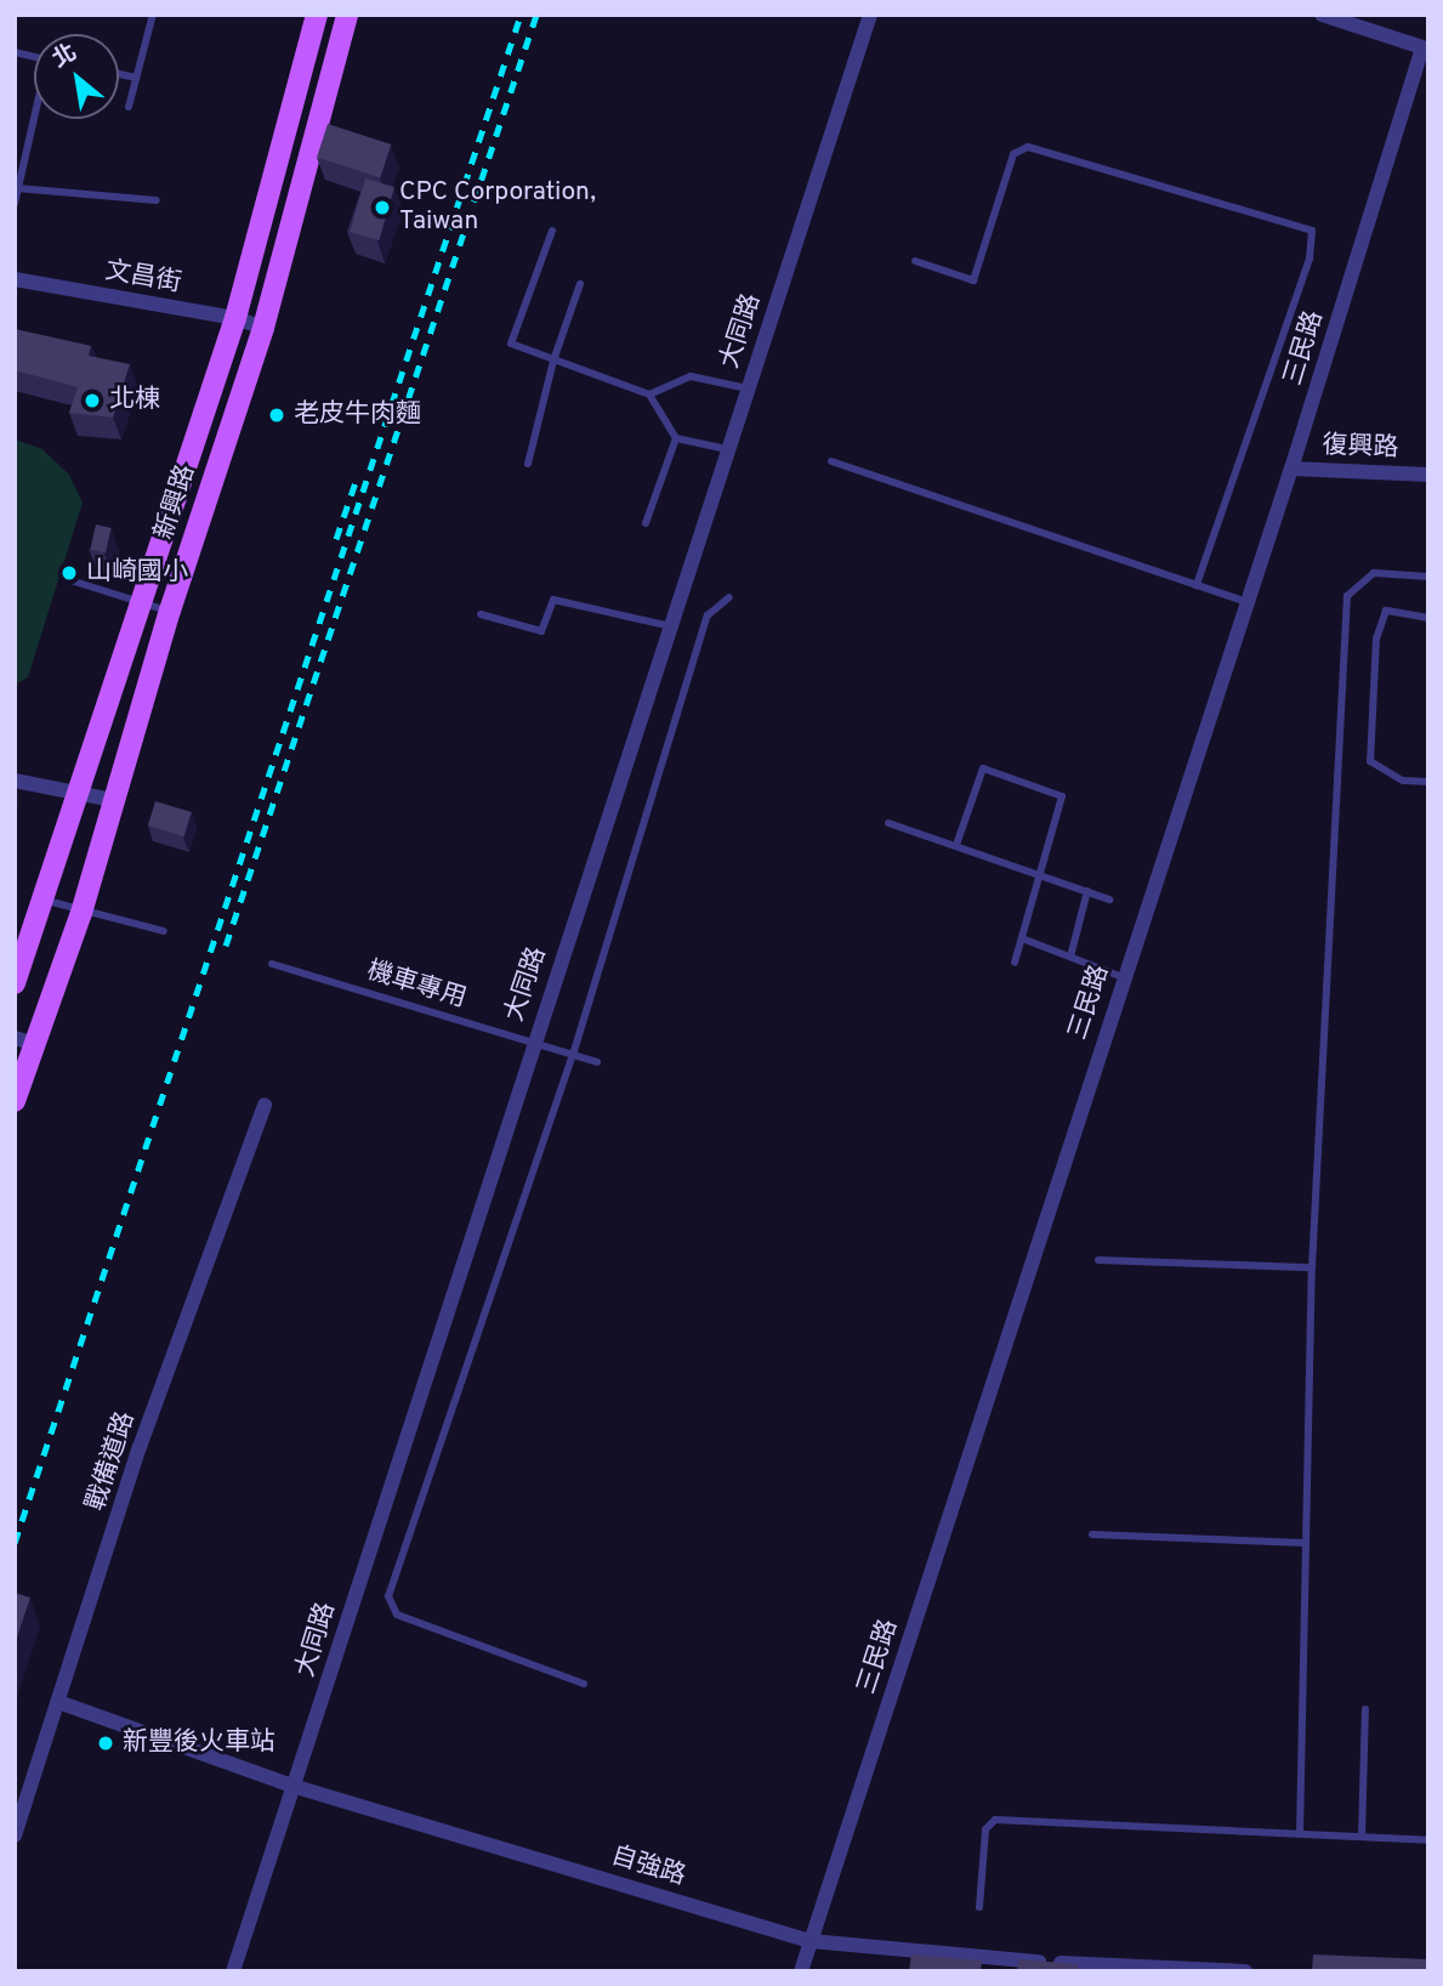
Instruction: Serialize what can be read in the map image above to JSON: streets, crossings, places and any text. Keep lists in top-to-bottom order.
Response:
{
  "streets": {
    "main road": ["新興路"],
    "street": [
      "文昌街",
      "大同路",
      "三民路",
      "復興路",
      "戰備道路",
      "自強路"
    ],
    "lane": ["機車專用"]
  },
  "crossings": [
    ["文昌街", "新興路"],
    ["大同路", "機車專用"],
    ["大同路", "自強路"],
    ["三民路", "復興路"],
    ["三民路", "自強路"],
    ["戰備道路", "自強路"]
  ],
  "places": [
    "CPC Corporation, Taiwan",
    "北棟",
    "老皮牛肉麵",
    "山崎國小",
    "新豐後火車站"
  ],
  "north": "top left"
}
